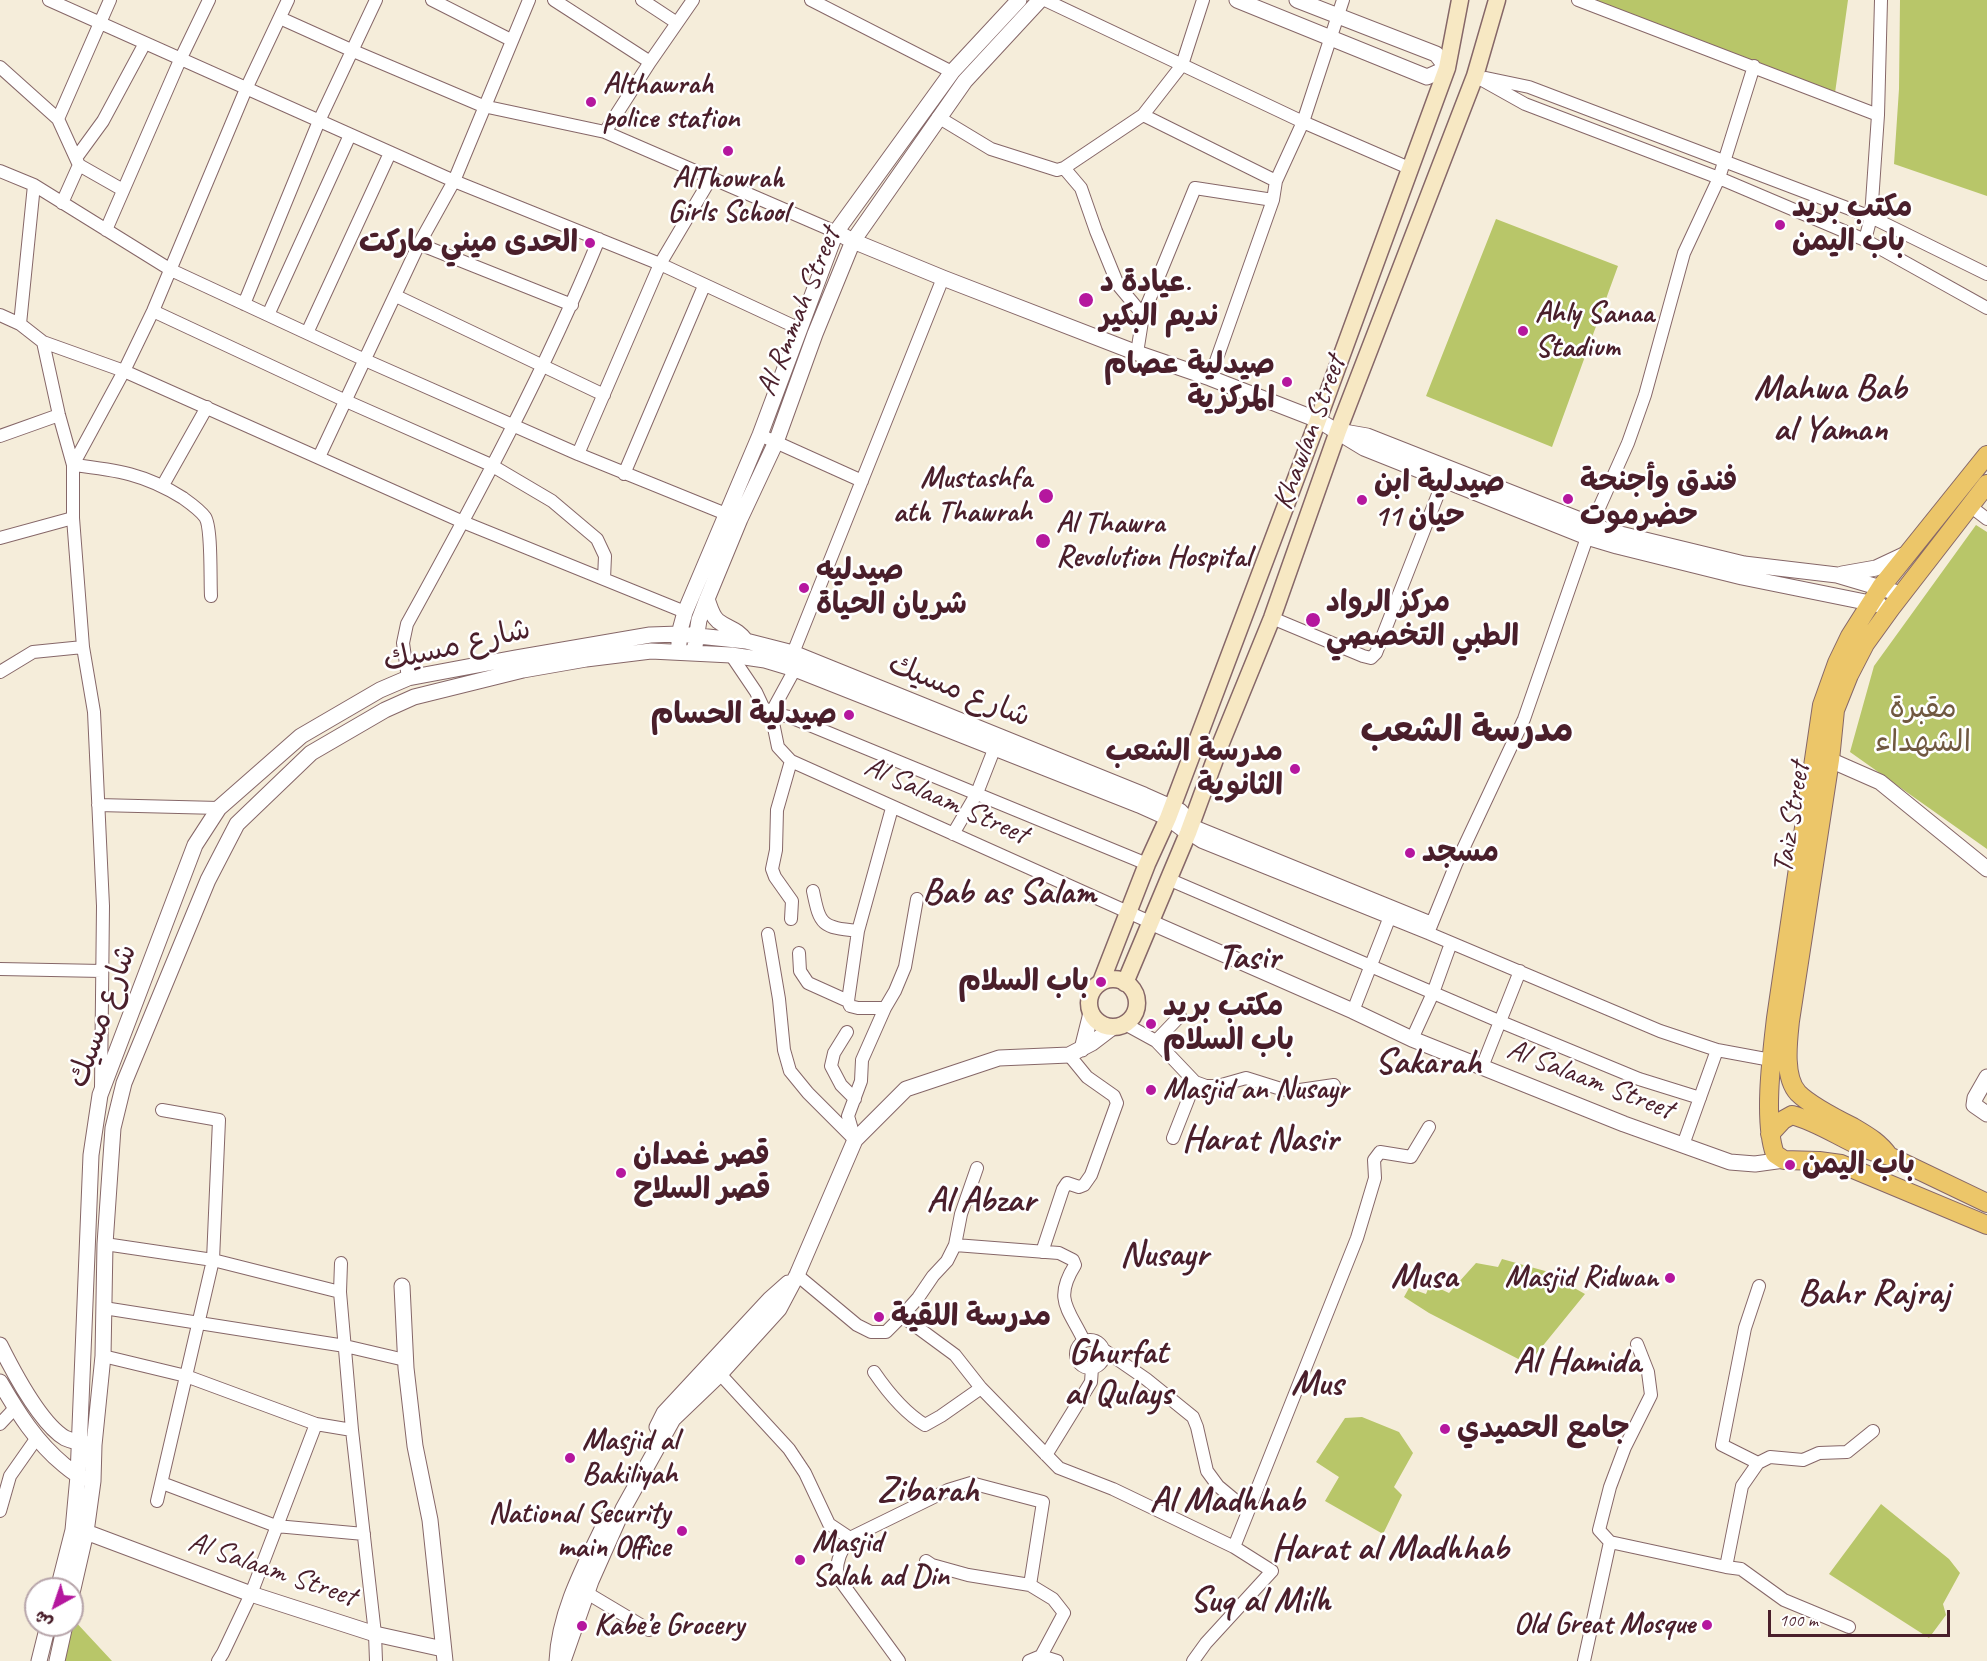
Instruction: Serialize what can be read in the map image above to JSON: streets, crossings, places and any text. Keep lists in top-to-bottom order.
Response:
{
  "streets": {
    "main road": ["Khawlan Street", "Taiz Street"],
    "street": ["Al Rmmah Street", "شارع مسيك", "Al Salaam Street"]
  },
  "crossings": [
    ["Al Rmmah Street", "شارع مسيك"],
    ["Khawlan Street", "شارع مسيك"],
    ["Khawlan Street", "Al Salaam Street"],
    ["شارع مسيك", "Al Salaam Street"]
  ],
  "districts": [
    "Mahwa Bab al Yaman",
    "مدرسة الشعب",
    "Bab as Salam",
    "Tasir",
    "Sakarah",
    "Harat Nasir",
    "Al Abzar",
    "Nusayr",
    "Musa",
    "Bahr Rajraj",
    "Ghurfat al Qulays",
    "Al Hamida",
    "Mus",
    "Zibarah",
    "Al Madhhab",
    "Harat al Madhhab",
    "Suq al Milh"
  ],
  "parks": ["مقبرة الشهداء"],
  "places": [
    "Althawrah police station",
    "AlThowrah Girls School",
    "مكتب بريد باب اليمن",
    "الحدى ميني ماركت",
    "عيادة د. نديم البكير",
    "Ahly Sanaa Stadium",
    "صيدلية عصام المركزية",
    "Mustashfa ath Thawrah",
    "فندق وأجنحة حضرموت",
    "صيدلية ابن حيان 11",
    "Al Thawra Revolution Hospital",
    "صيدليه شريان الحياة",
    "مركز الرواد الطبي التخصصي",
    "صيدلية الحسام",
    "مدرسة الشعب الثانوية",
    "مسجد",
    "باب السلام",
    "مكتب بريد باب السلام",
    "Masjid an Nusayr",
    "باب اليمن",
    "قصر غمدان قصر السلاح",
    "Masjid Ridwan",
    "مدرسة اللقية",
    "جامع الحميدي",
    "Masjid al Bakiliyah",
    "National Security main Office",
    "Masjid Salah ad Din",
    "Old Great Mosque",
    "Kabe’e Grocery"
  ],
  "scale_bar": "100 m",
  "north": "bottom left"
}
